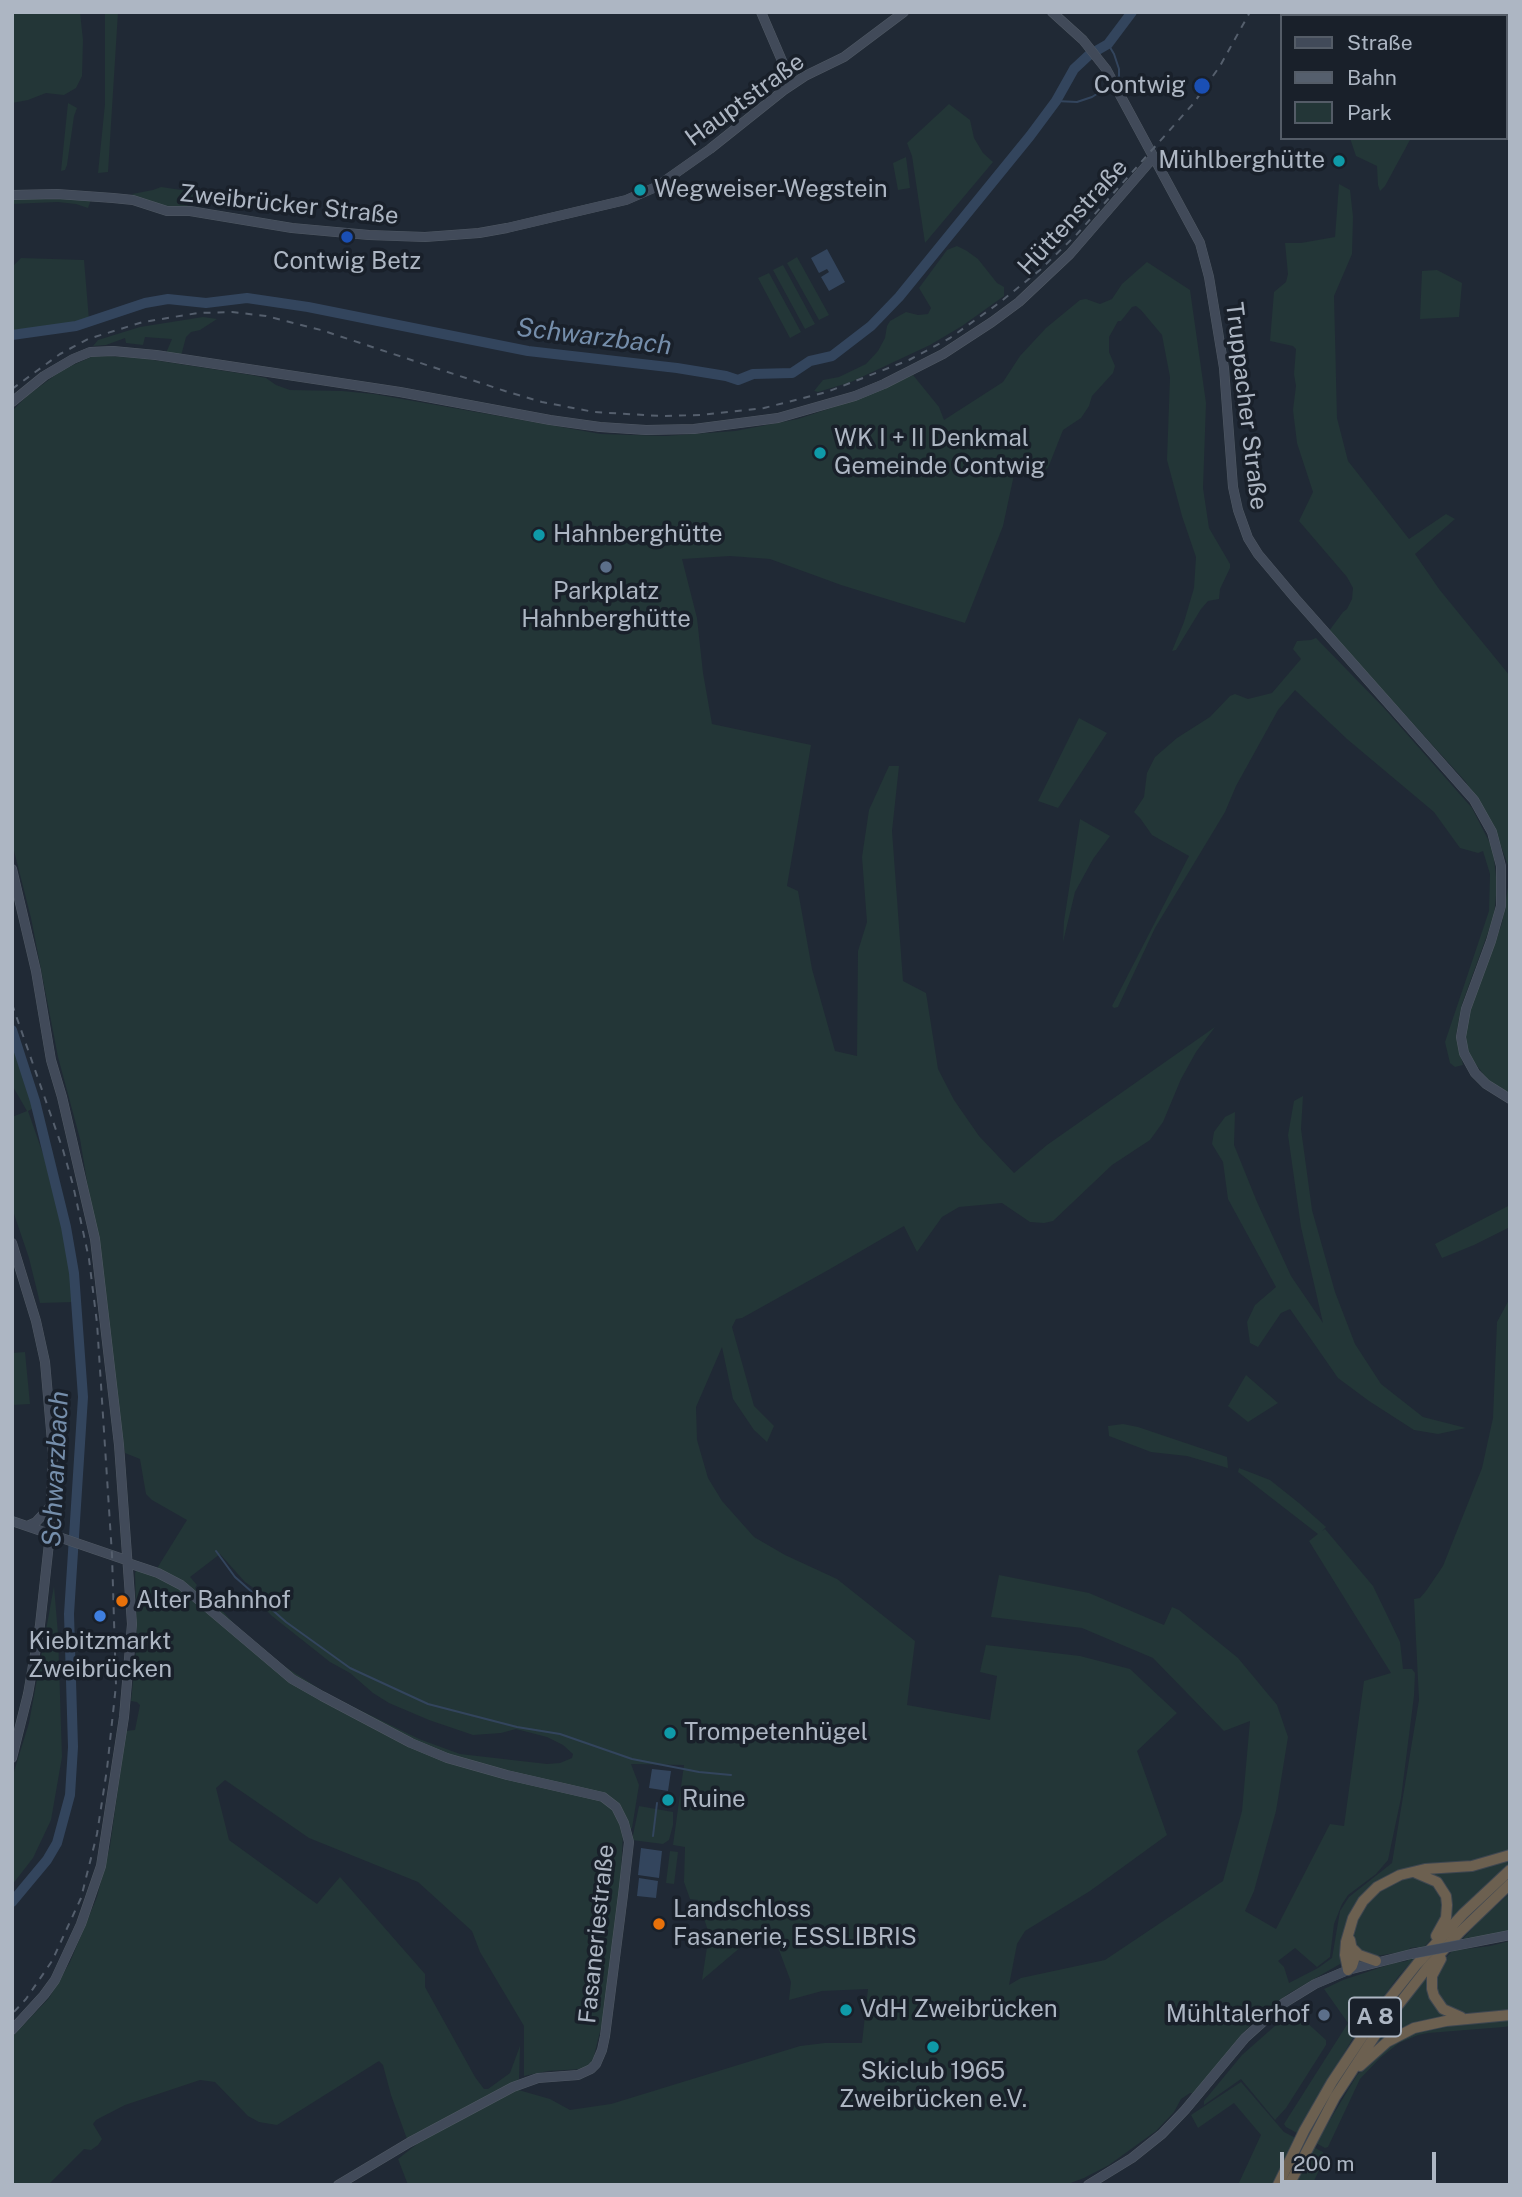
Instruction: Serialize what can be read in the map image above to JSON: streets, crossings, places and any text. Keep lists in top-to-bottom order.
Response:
{
  "streets": {
    "highway": ["A 8"],
    "street": [
      "Hauptstraße",
      "Zweibrücker Straße",
      "Hüttenstraße",
      "Truppacher Straße",
      "Fasaneriestraße"
    ]
  },
  "crossings": [
    ["Hauptstraße", "Zweibrücker Straße"],
    ["Hüttenstraße", "Truppacher Straße"]
  ],
  "water": ["Schwarzbach"],
  "places": [
    "Contwig",
    "Mühlberghütte",
    "Wegweiser-Wegstein",
    "Contwig Betz",
    "WK I + II Denkmal Gemeinde Contwig",
    "Hahnberghütte",
    "Parkplatz Hahnberghütte",
    "Alter Bahnhof",
    "Kiebitzmarkt Zweibrücken",
    "Trompetenhügel",
    "Ruine",
    "Landschloss Fasanerie, ESSLIBRIS",
    "VdH Zweibrücken",
    "Mühltalerhof",
    "Skiclub 1965 Zweibrücken e.V."
  ],
  "legend": ["Straße", "Bahn", "Park"],
  "scale_bar": "200 m"
}
